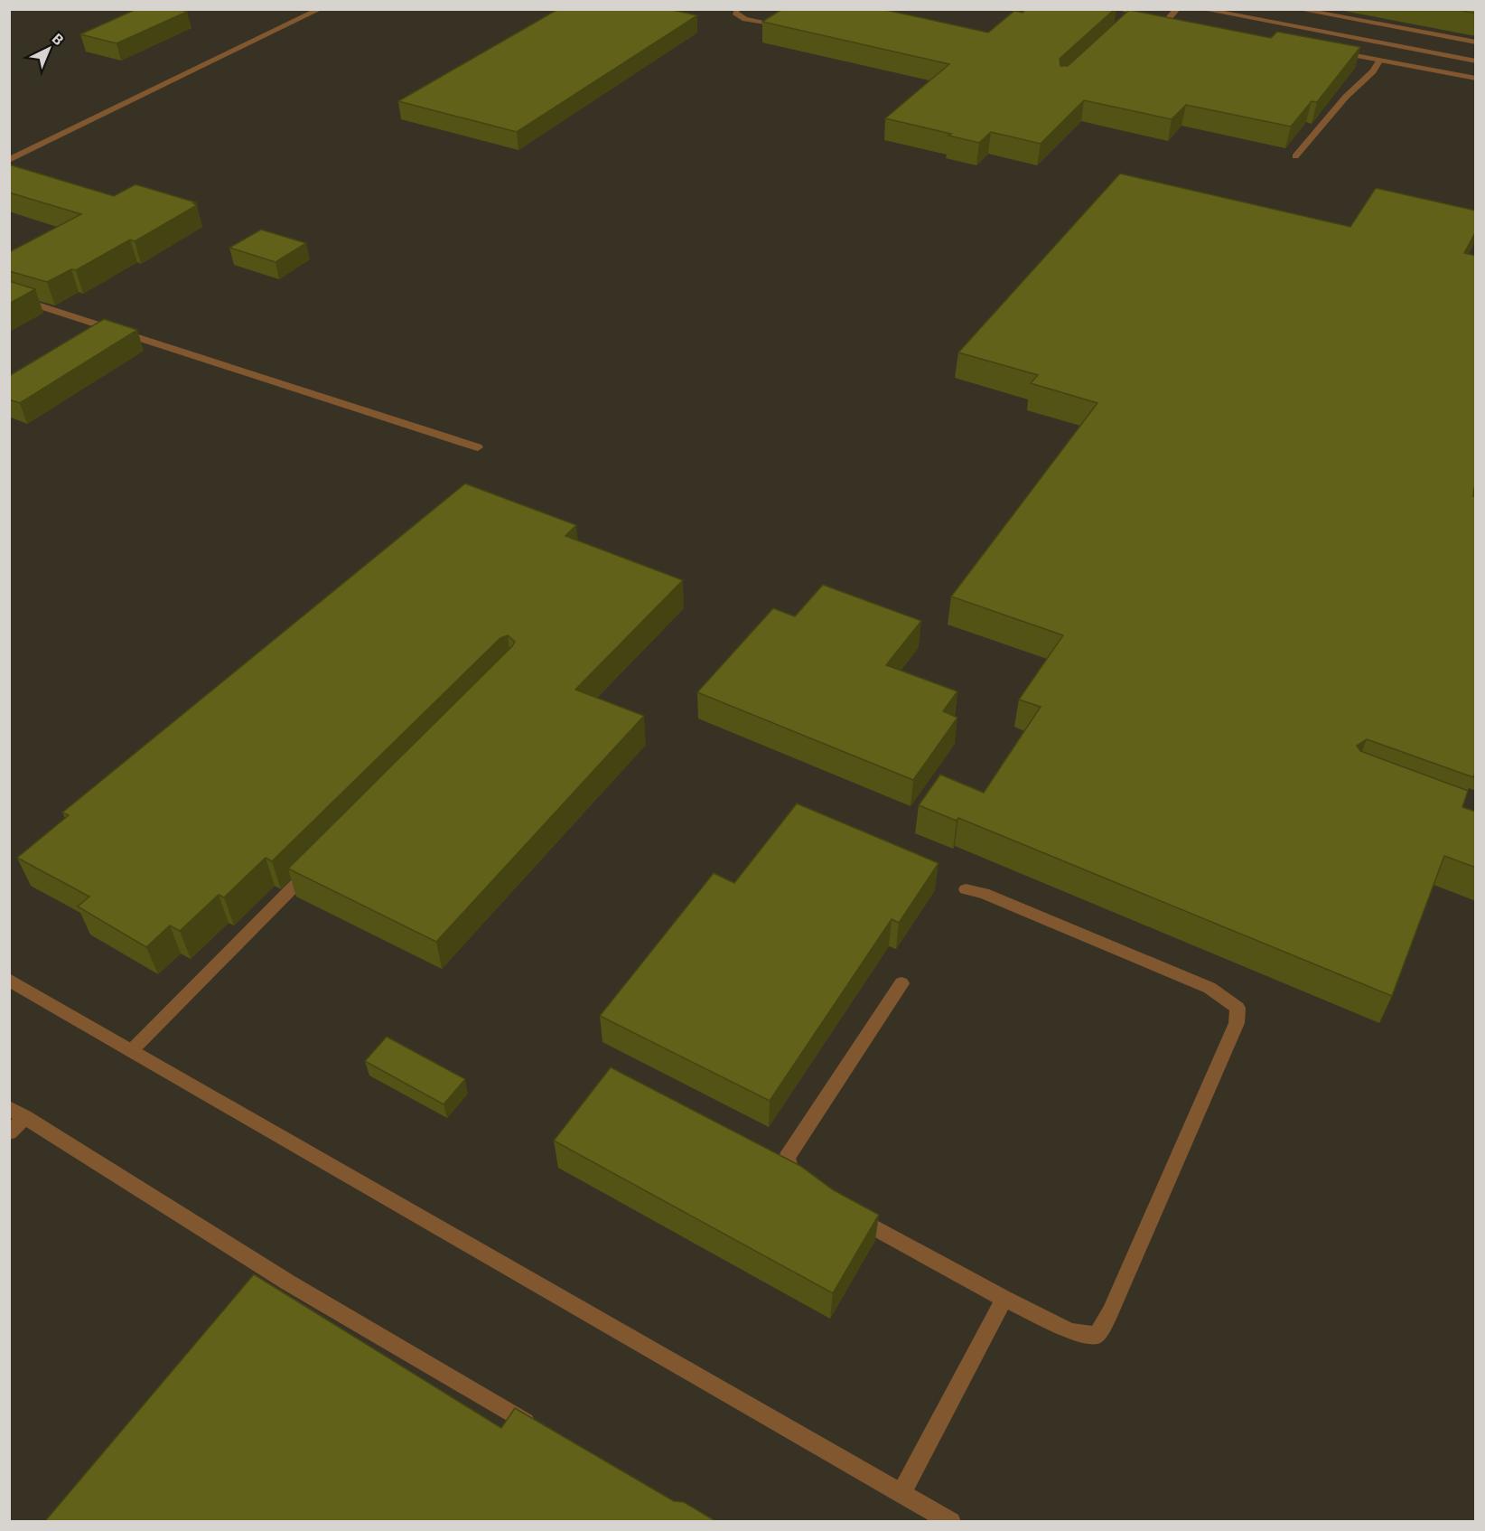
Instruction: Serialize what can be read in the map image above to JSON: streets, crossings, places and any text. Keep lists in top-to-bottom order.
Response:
{
  "north": "top right"
}
